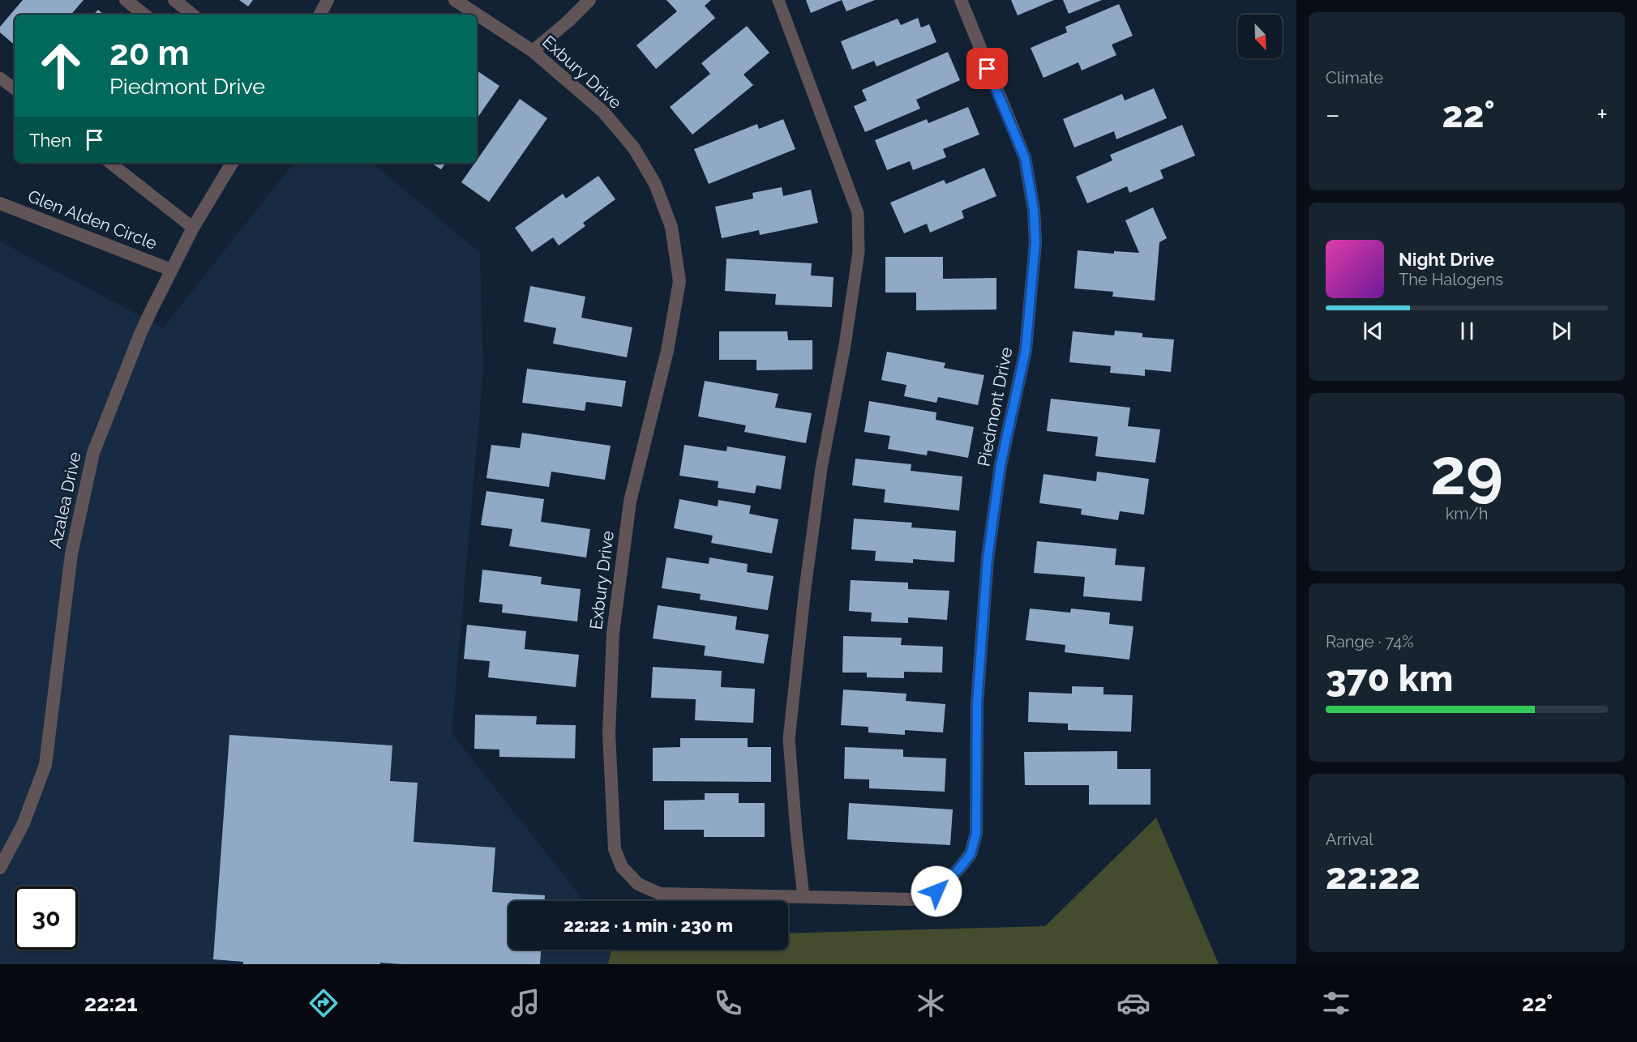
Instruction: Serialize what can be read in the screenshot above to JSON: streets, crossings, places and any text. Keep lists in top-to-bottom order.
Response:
{
  "streets": {
    "street": [
      "Exbury Drive",
      "Glen Alden Circle",
      "Piedmont Drive",
      "Azalea Drive"
    ]
  },
  "crossings": [
    ["Exbury Drive", "Piedmont Drive"],
    ["Glen Alden Circle", "Azalea Drive"]
  ],
  "north": "bottom right",
  "page": {
    "tile": [
      "Climate",
      ["29", "km/h"],
      ["Range · 74%", "370 km"],
      ["Arrival", "22:22"]
    ],
    "turn": ["20 m", "Piedmont Drive"],
    "heat": ["−", "22°", "+"],
    "then": "Then",
    "song": ["Night Drive", "The Halogens"],
    "limit": "30",
    "trip": "22:22 · 1 min · 230 m",
    "tabs": ["22:21", "22°"]
  }
}
